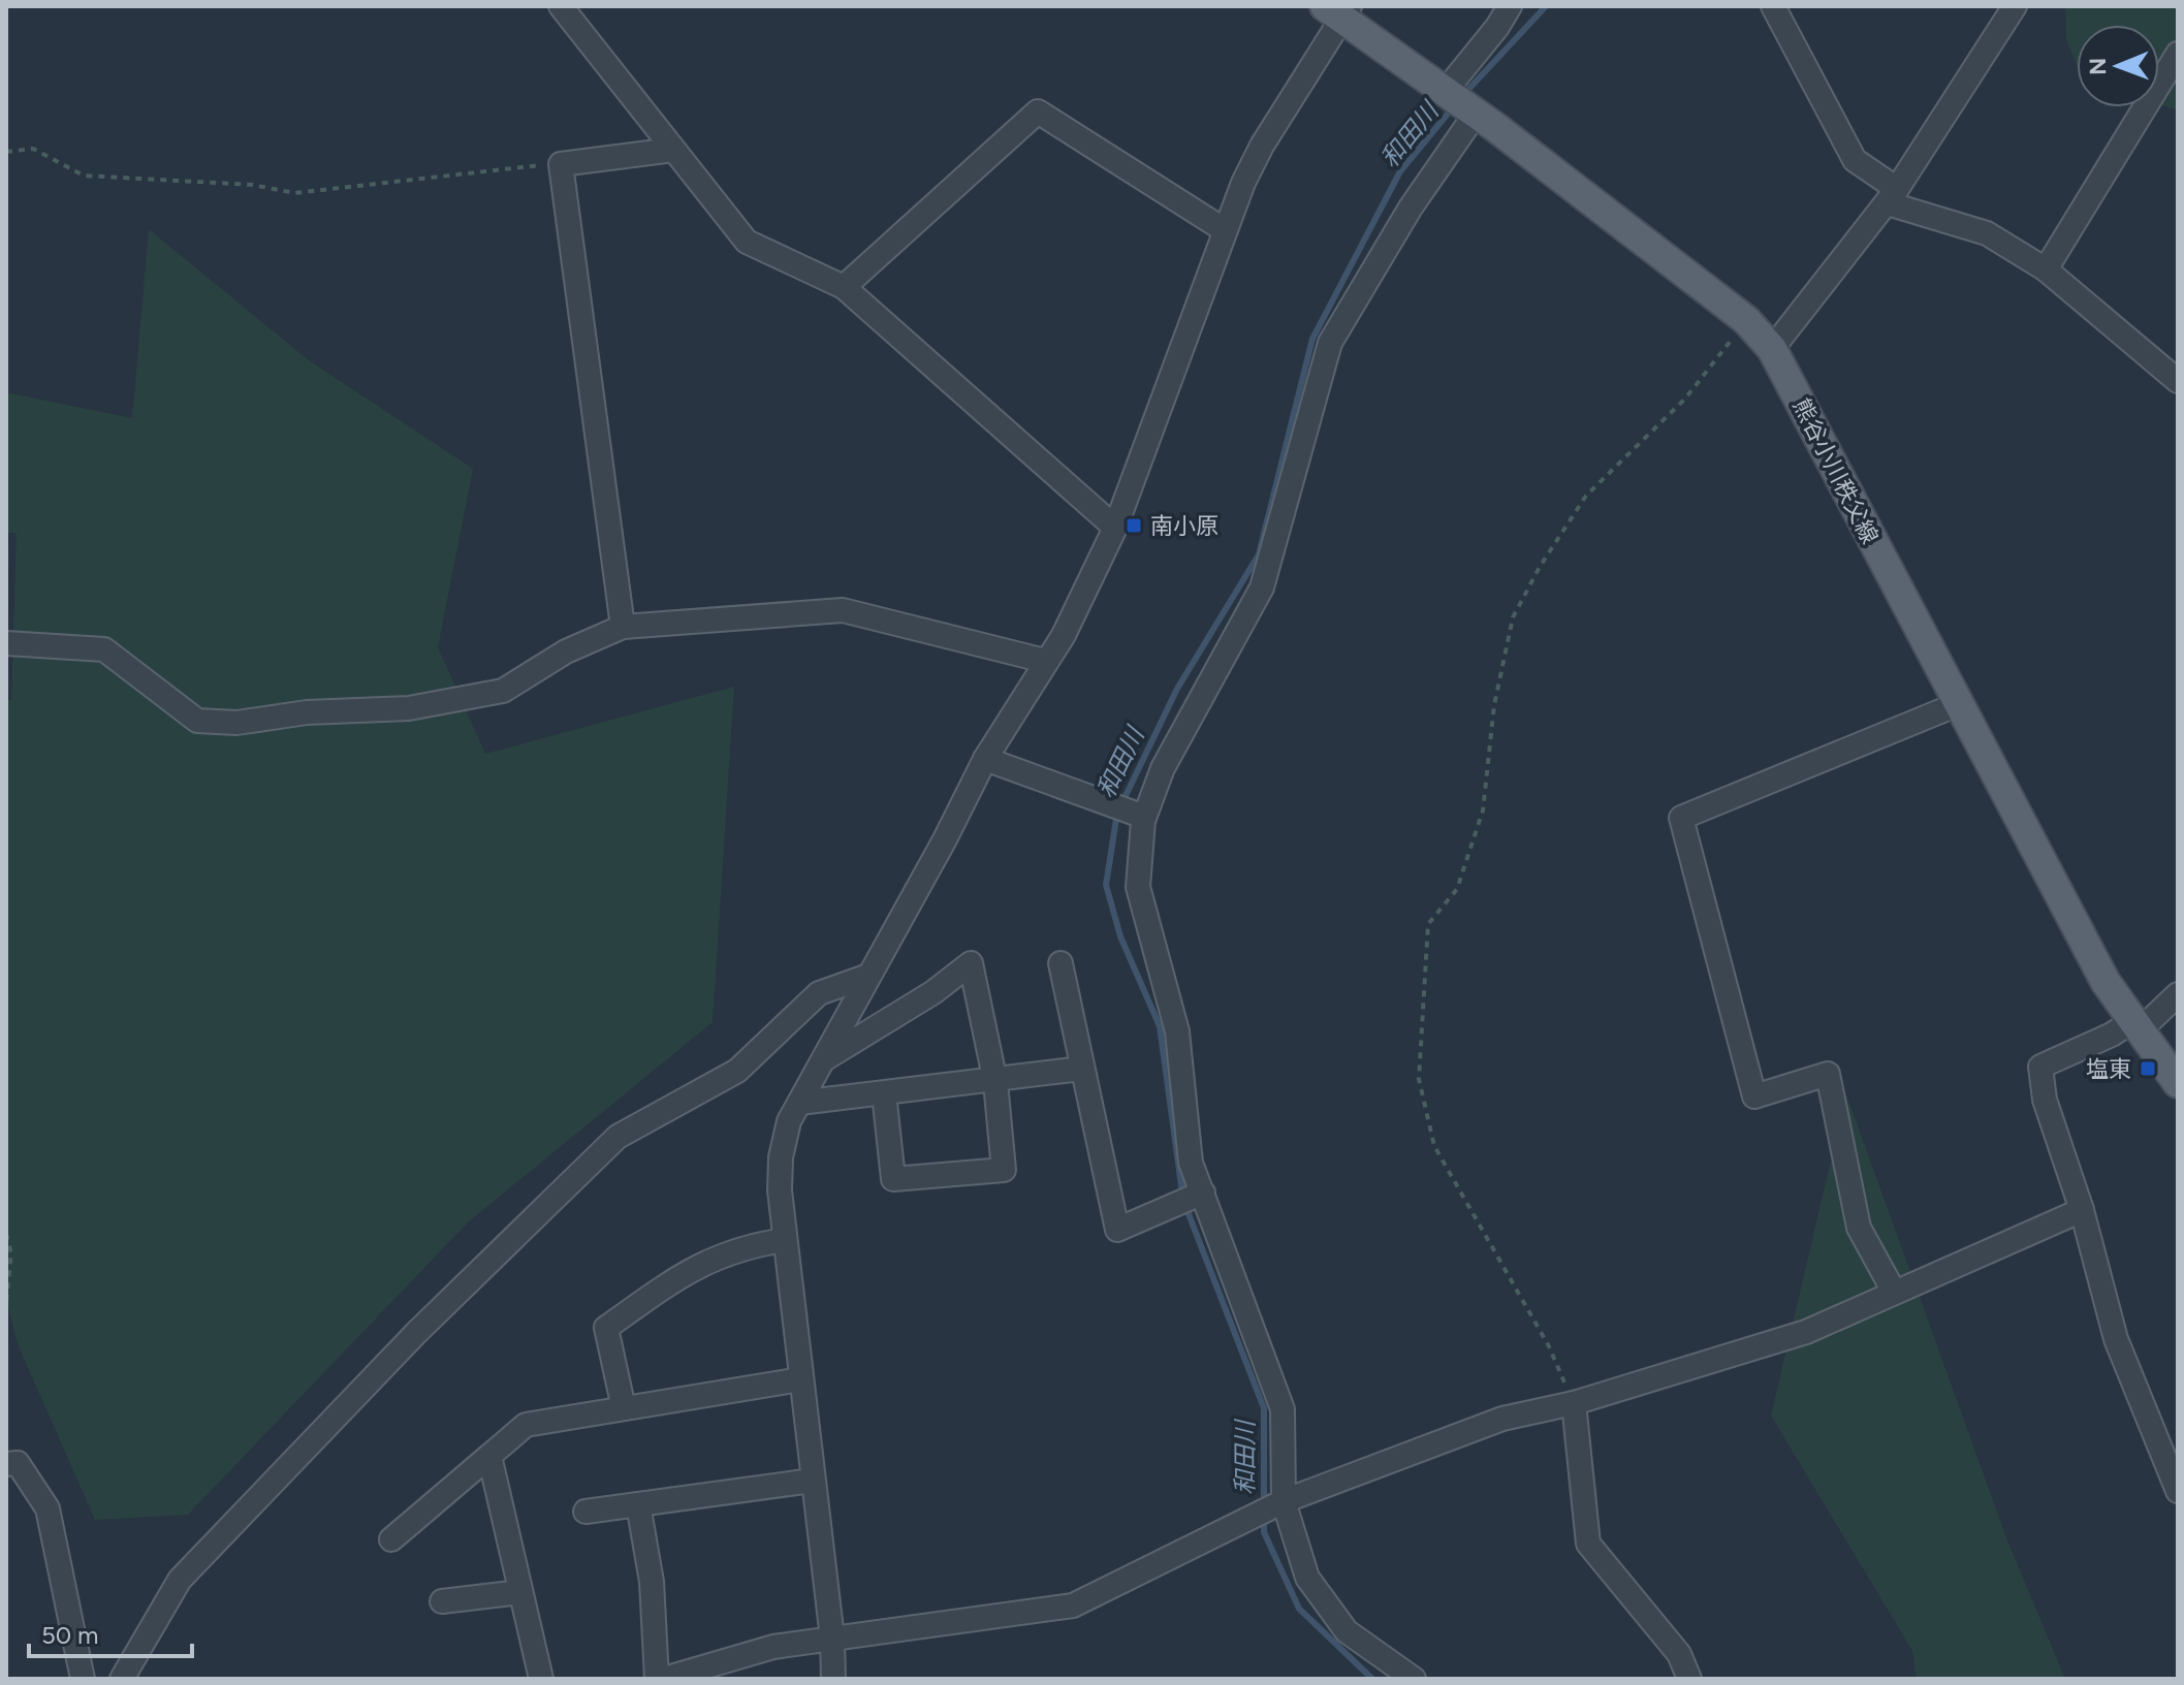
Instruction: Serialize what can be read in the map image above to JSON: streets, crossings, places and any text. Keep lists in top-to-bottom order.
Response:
{
  "streets": {
    "main road": ["熊谷小川秩父線"]
  },
  "water": ["和田川"],
  "places": {
    "transit": ["南小原", "塩東"]
  },
  "scale_bar": "50 m",
  "north": "left"
}
